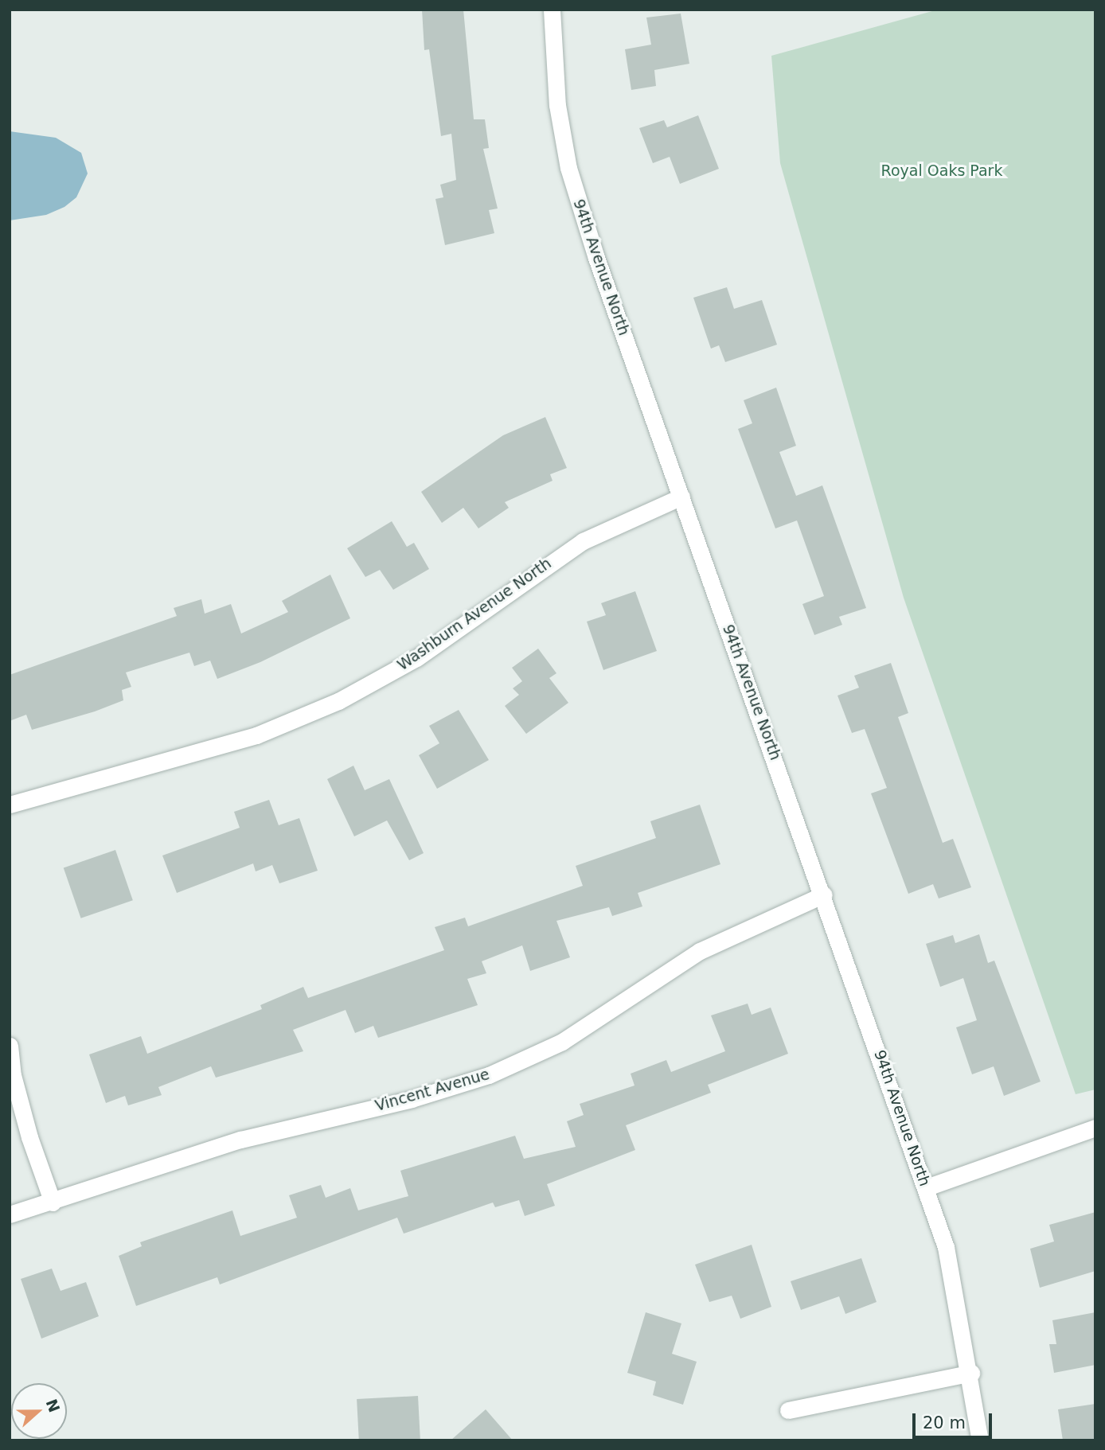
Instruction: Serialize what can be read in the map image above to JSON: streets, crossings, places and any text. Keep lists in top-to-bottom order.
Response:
{
  "streets": {
    "street": ["94th Avenue North", "Washburn Avenue North", "Vincent Avenue"]
  },
  "crossings": [
    ["94th Avenue North", "Washburn Avenue North"],
    ["94th Avenue North", "Vincent Avenue"]
  ],
  "parks": ["Royal Oaks Park"],
  "scale_bar": "20 m",
  "north": "right"
}
